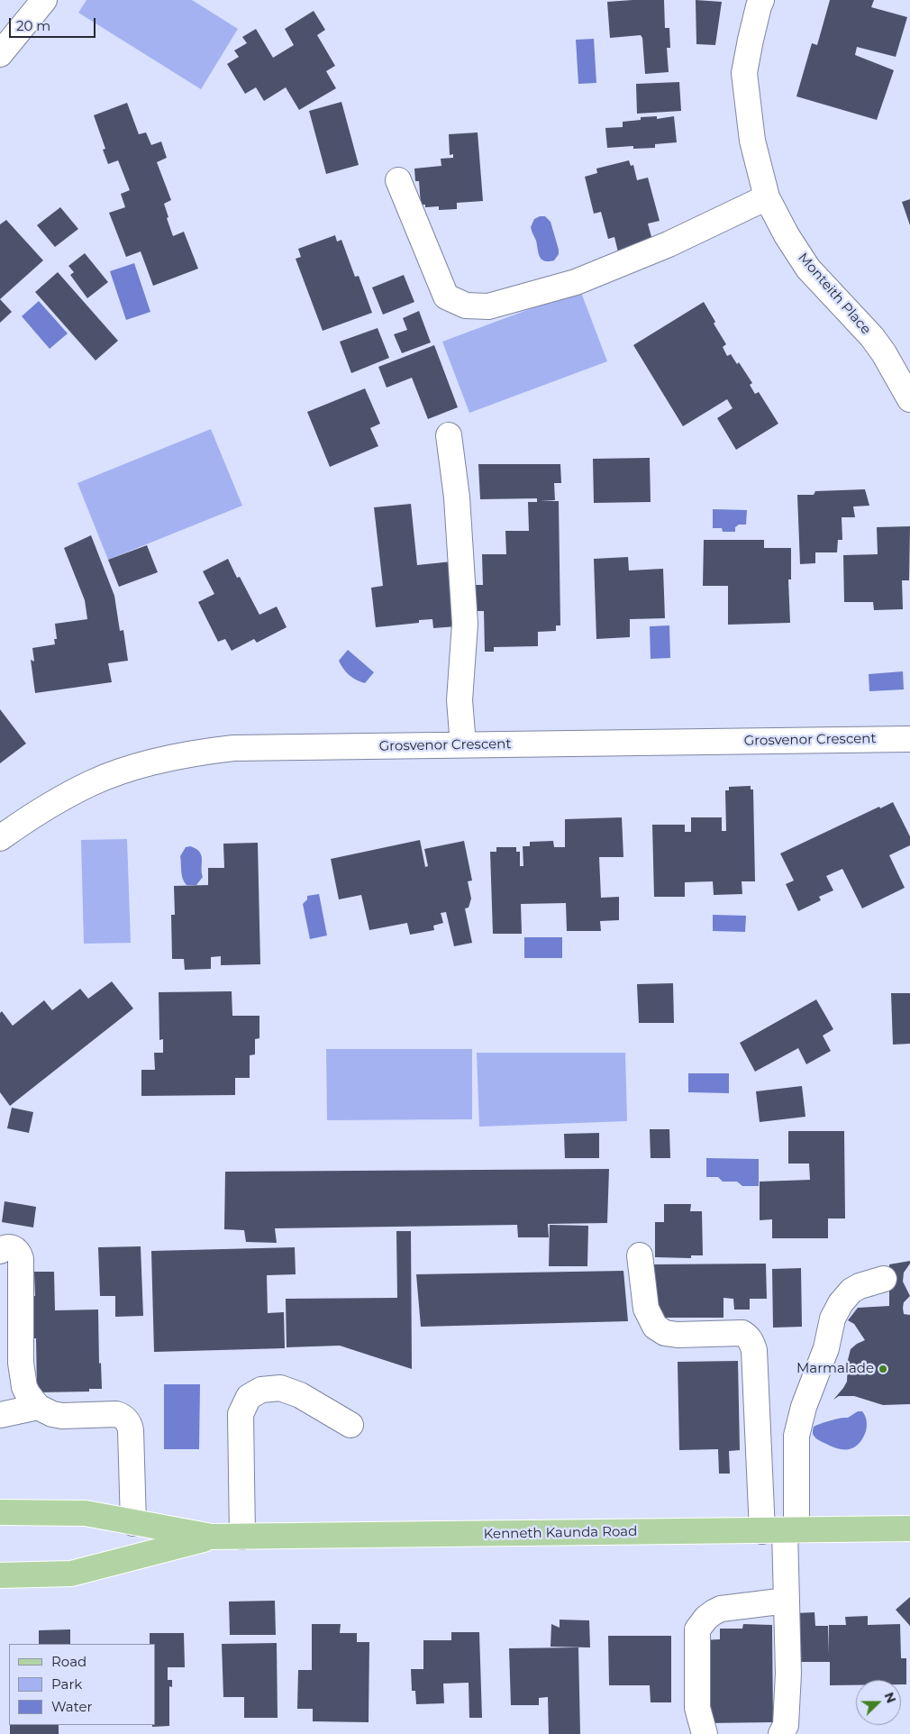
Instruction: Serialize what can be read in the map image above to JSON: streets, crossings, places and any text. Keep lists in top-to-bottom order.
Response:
{
  "streets": {
    "main road": ["Kenneth Kaunda Road"],
    "street": ["Monteith Place", "Grosvenor Crescent"]
  },
  "places": ["Marmalade"],
  "legend": ["Road", "Park", "Water"],
  "scale_bar": "20 m",
  "north": "right"
}
